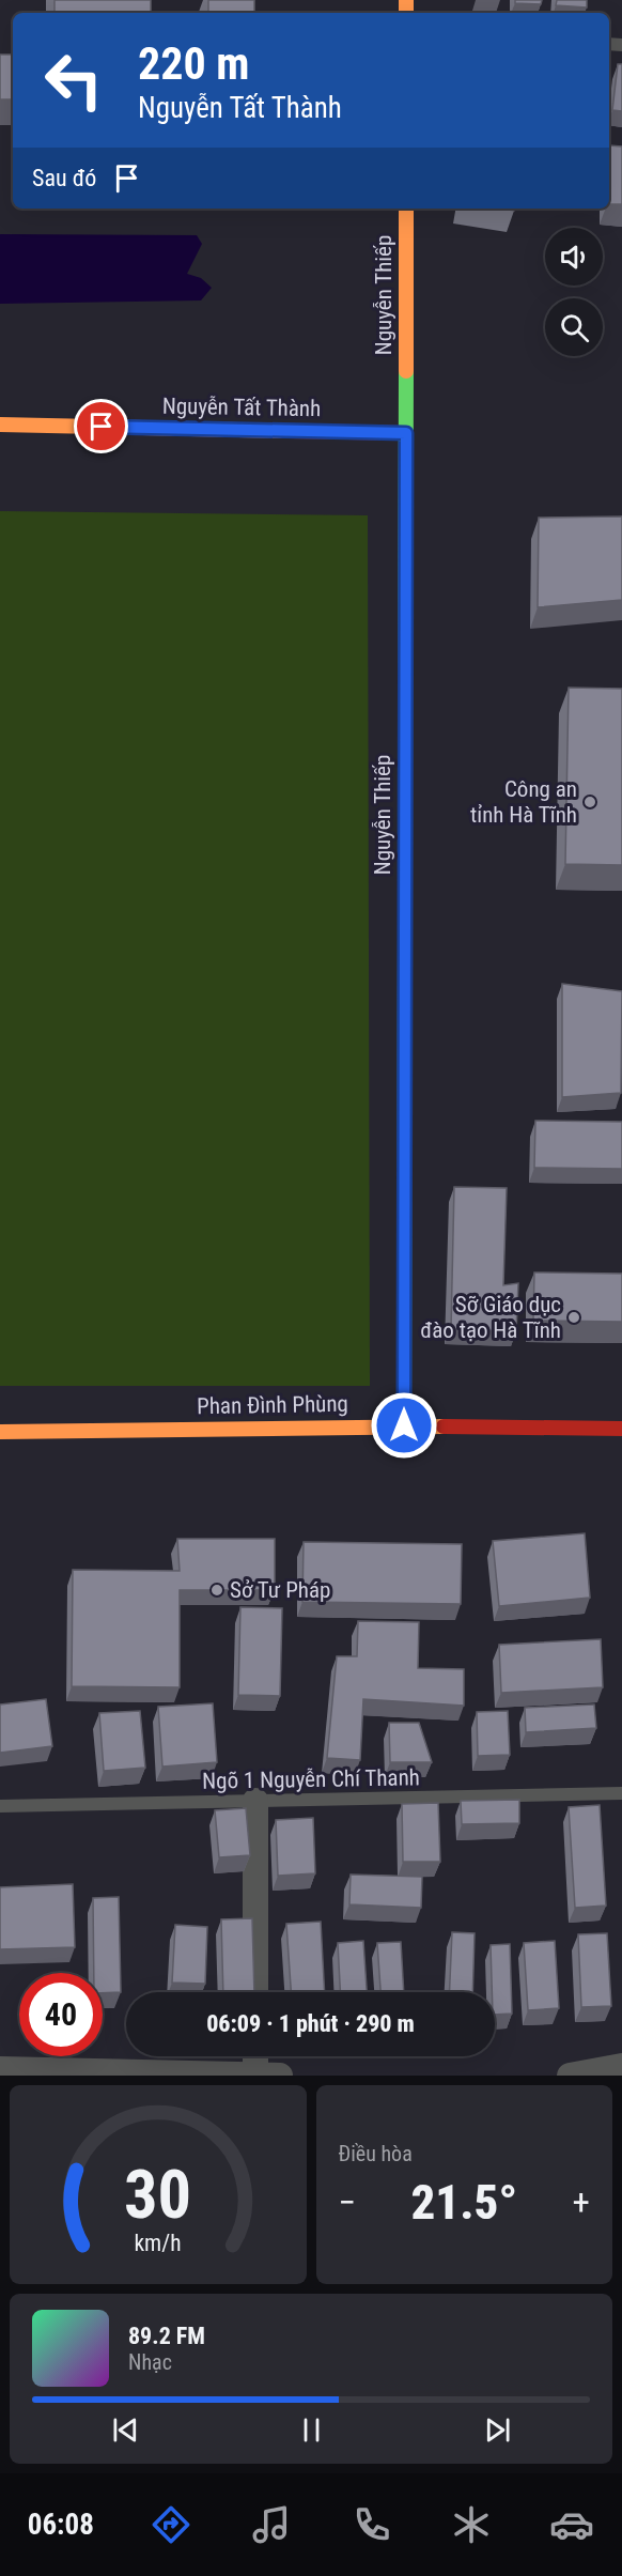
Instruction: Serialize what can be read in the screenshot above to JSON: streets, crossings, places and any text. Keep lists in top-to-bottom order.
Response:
{
  "streets": {
    "street": ["Nguyễn Thiếp", "Nguyễn Tất Thành", "Phan Đình Phùng"],
    "lane": ["Ngõ 1 Nguyễn Chí Thanh"]
  },
  "crossings": [
    ["Nguyễn Thiếp", "Nguyễn Tất Thành"],
    ["Nguyễn Thiếp", "Phan Đình Phùng"]
  ],
  "places": ["Công an tỉnh Hà Tĩnh", "Sỡ Giáo dục đào tạo Hà Tĩnh", "Sở Tư Pháp"],
  "page": {
    "turn": ["220 m", "Nguyễn Tất Thành"],
    "then": "Sau đó",
    "limit": "40",
    "trip": "06:09 · 1 phút · 290 m",
    "tile": "Điều hòa",
    "heat": ["−", "21.5°", "+"],
    "song": ["89.2 FM", "Nhạc"],
    "tabs": "06:08",
    "gauge": ["30", "km/h"]
  }
}
